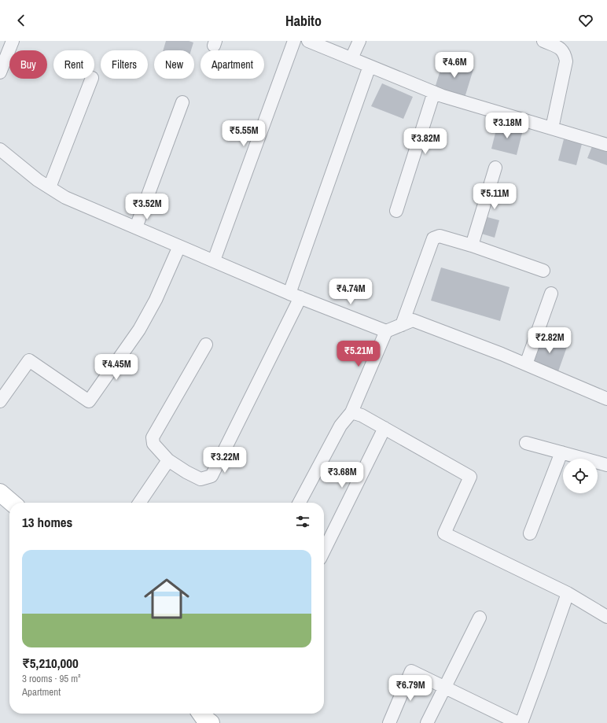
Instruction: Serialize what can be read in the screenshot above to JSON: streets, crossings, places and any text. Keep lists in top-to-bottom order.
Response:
{
  "page": {
    "header": "Habito",
    "chip": [
      "Buy",
      "Rent",
      "Filters",
      "New",
      "Apartment"
    ],
    "price": [
      "₹4.6M",
      "₹3.18M",
      "₹5.55M",
      "₹3.82M",
      "₹5.11M",
      "₹3.52M",
      "₹4.74M",
      "₹2.82M",
      "₹5.21M",
      "₹4.45M",
      "₹3.22M",
      "₹3.68M",
      "₹6.79M"
    ],
    "heading": "13 homes",
    "list": [
      {
        "name": "₹5,210,000",
        "note": "3 rooms · 95 m² · Apartment"
      }
    ]
  }
}
